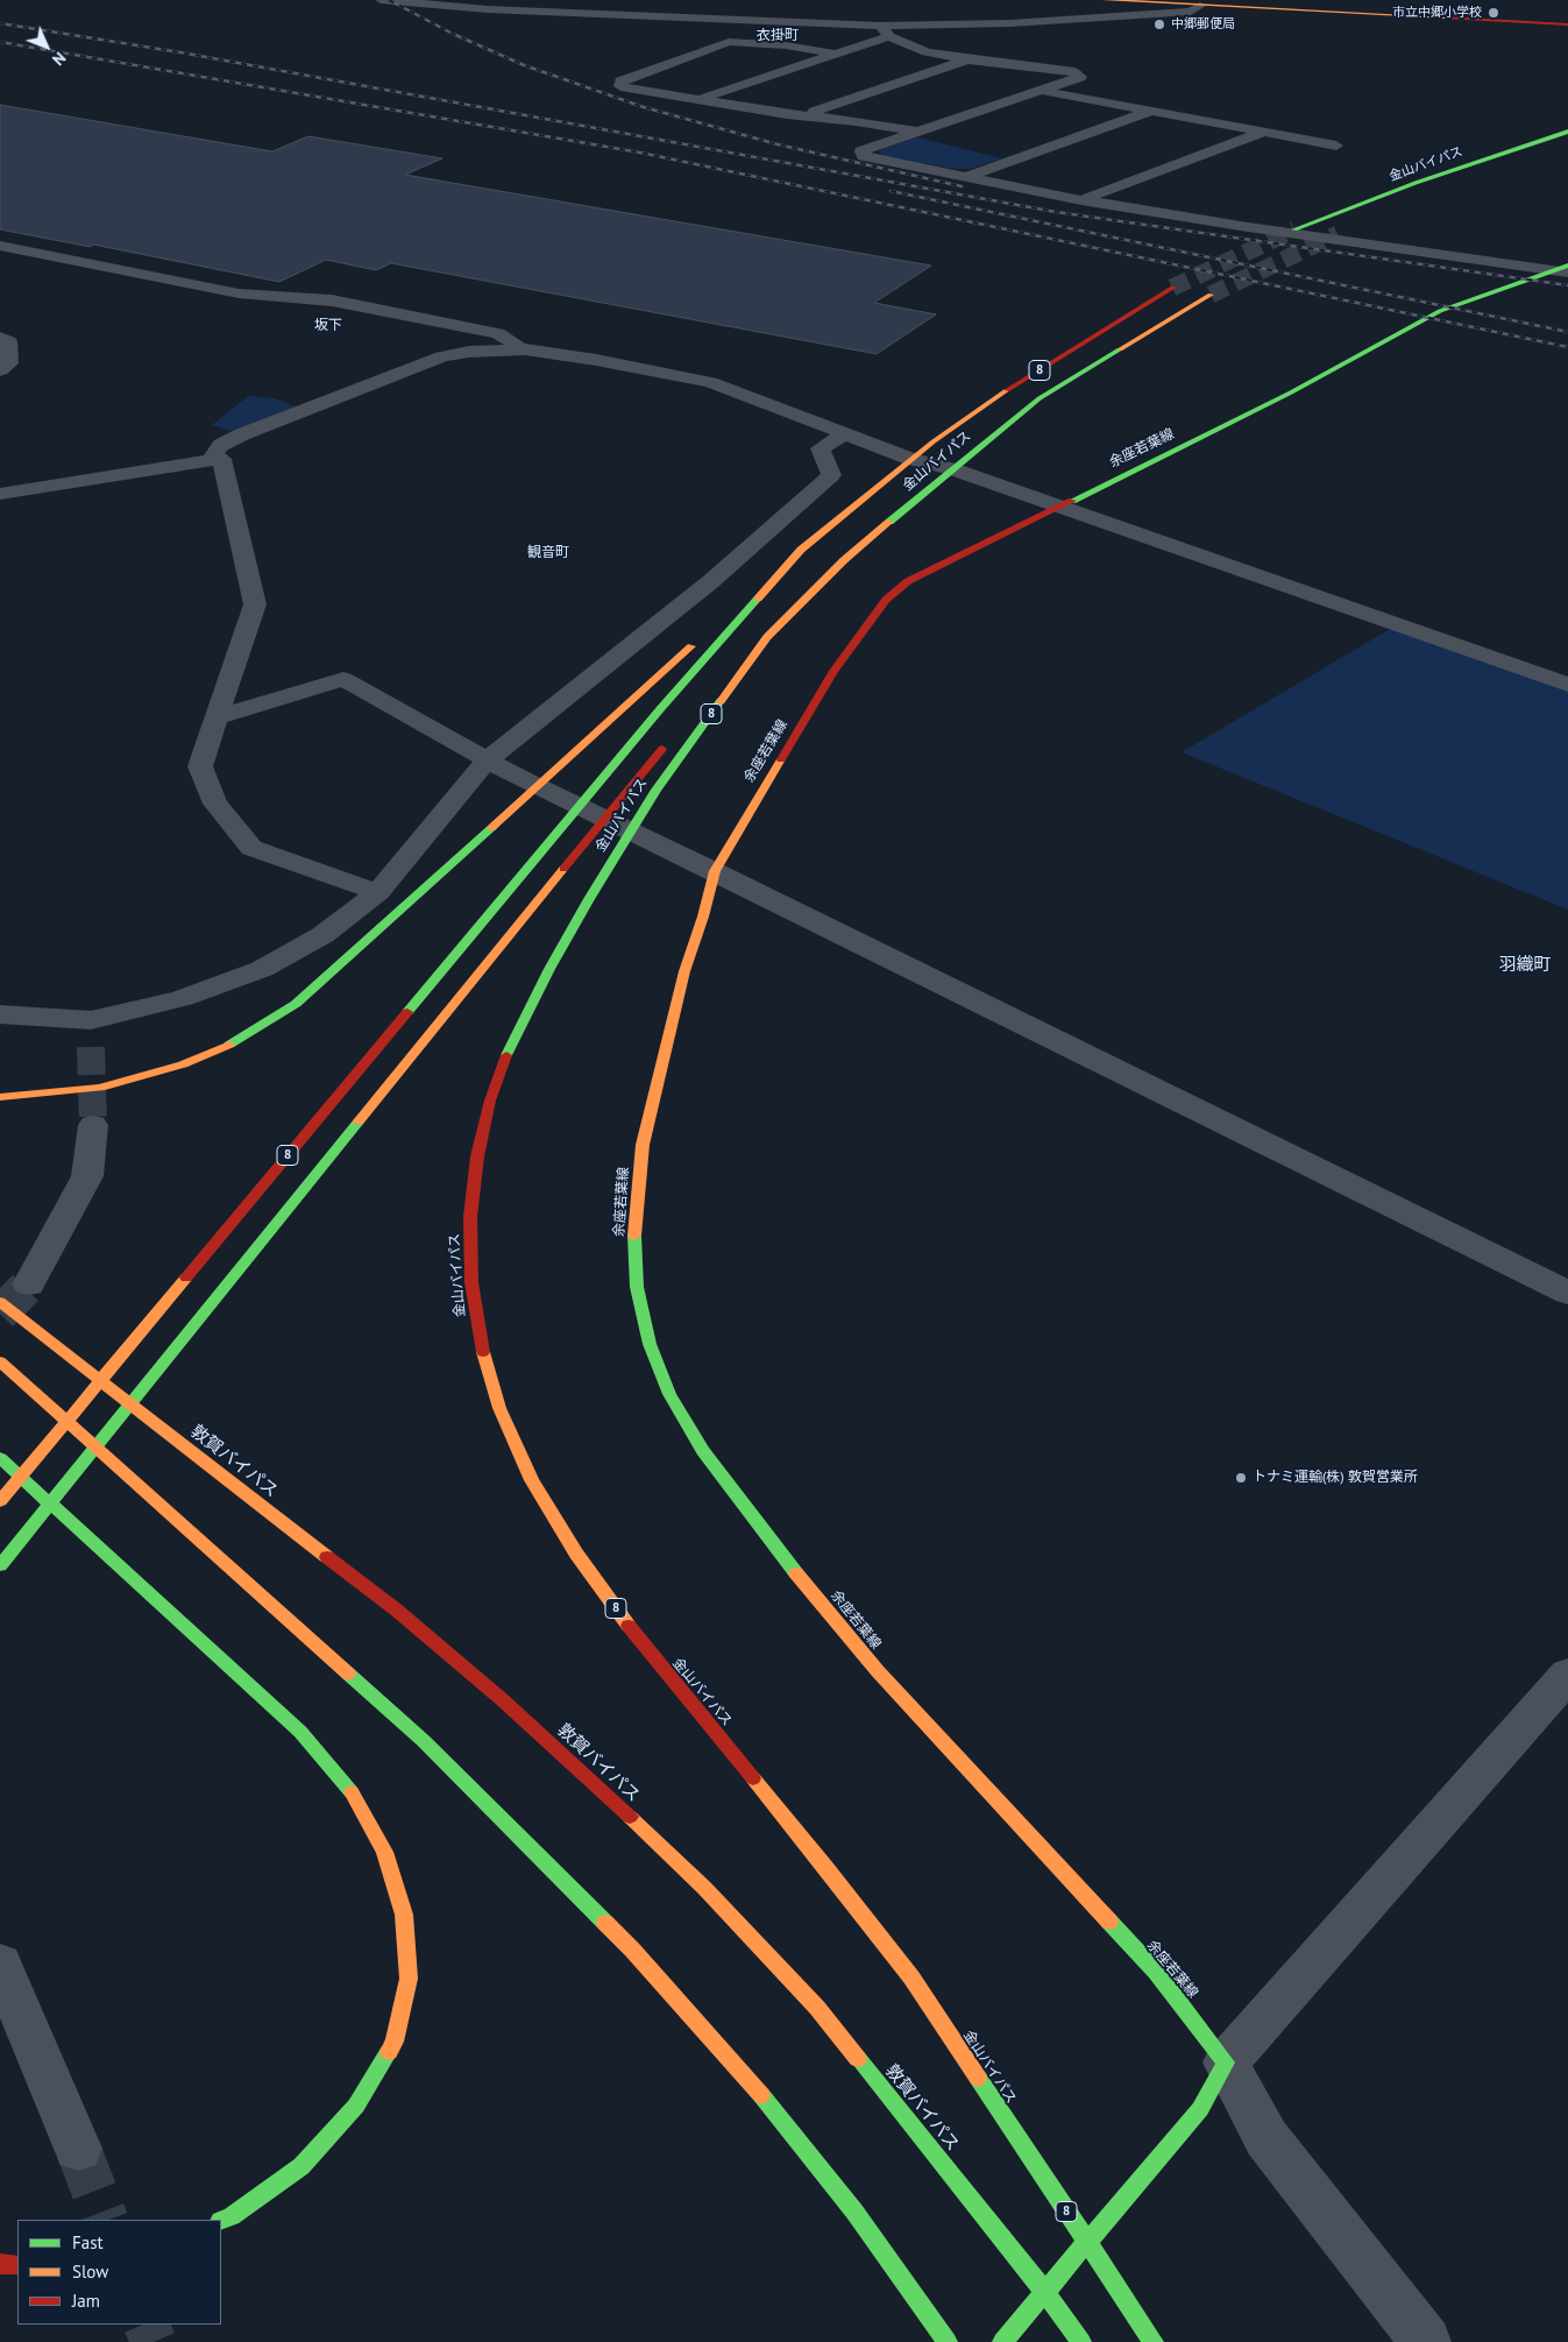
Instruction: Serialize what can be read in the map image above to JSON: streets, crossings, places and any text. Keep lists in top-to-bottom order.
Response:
{
  "streets": {
    "main road": [
      "金山バイパス",
      "8",
      "余座若葉線",
      "敦賀バイパス"
    ]
  },
  "districts": [
    "衣掛町",
    "坂下",
    "観音町",
    "羽織町"
  ],
  "places": ["市立中郷小学校", "中郷郵便局", "トナミ運輸(株) 敦賀営業所"],
  "legend": ["Fast", "Slow", "Jam"],
  "north": "bottom right"
}
